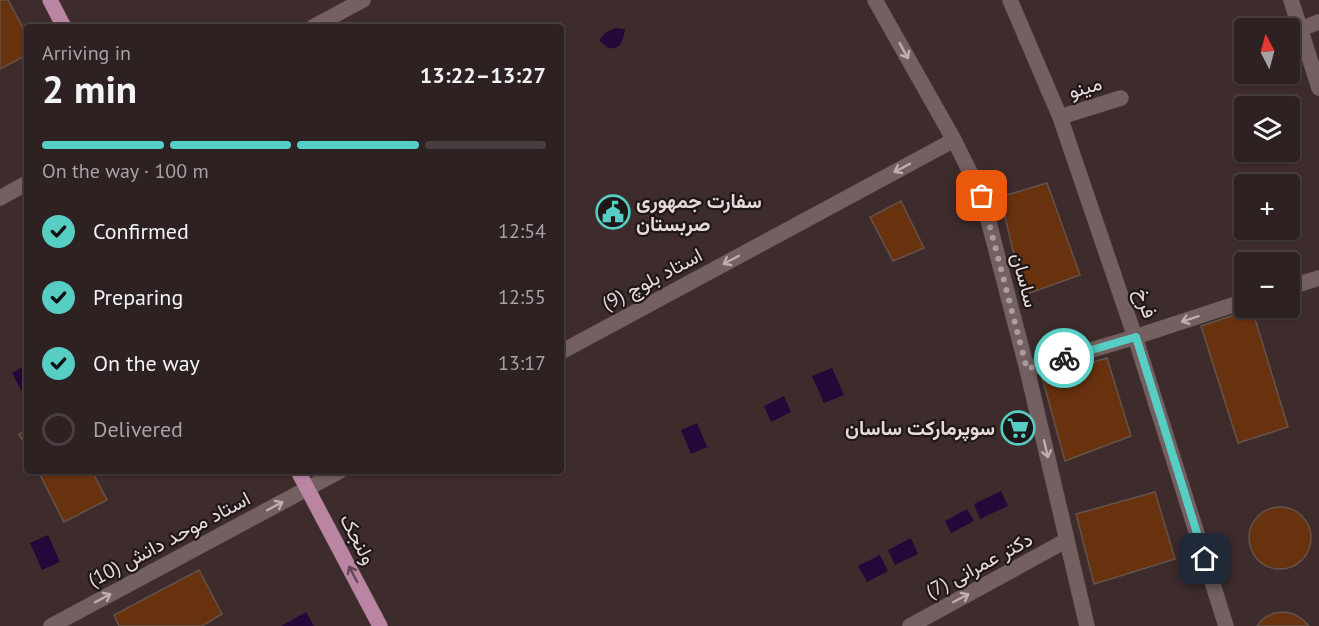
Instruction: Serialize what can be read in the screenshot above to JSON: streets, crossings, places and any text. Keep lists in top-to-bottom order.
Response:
{
  "streets": {
    "main road": ["ولنجک"],
    "street": [
      "مینو",
      "استاد بلوچ (9)",
      "ساسان",
      "فرخ",
      "استاد موحد دانش (10)",
      "دکتر عمرانی (7)"
    ]
  },
  "crossings": [
    ["مینو", "فرخ"],
    ["استاد بلوچ (9)", "ساسان"],
    ["ساسان", "دکتر عمرانی (7)"],
    ["استاد موحد دانش (10)", "ولنجک"]
  ],
  "one_way": [
    "استاد بلوچ (9)",
    "ساسان",
    "استاد موحد دانش (10)",
    "ولنجک",
    "دکتر عمرانی (7)"
  ],
  "places": {
    "public building": ["سفارت جمهوری صربستان"],
    "supermarket": ["سوپرمارکت ساسان"]
  },
  "north": "top",
  "page": {
    "map_buttons": ["+", "−"],
    "heading": ["2 min", "Arriving in", "13:22–13:27"],
    "bar": "On the way · 100 m",
    "list": [
      ["Confirmed", "12:54"],
      ["Preparing", "12:55"],
      ["On the way", "13:17"],
      "Delivered"
    ]
  }
}
